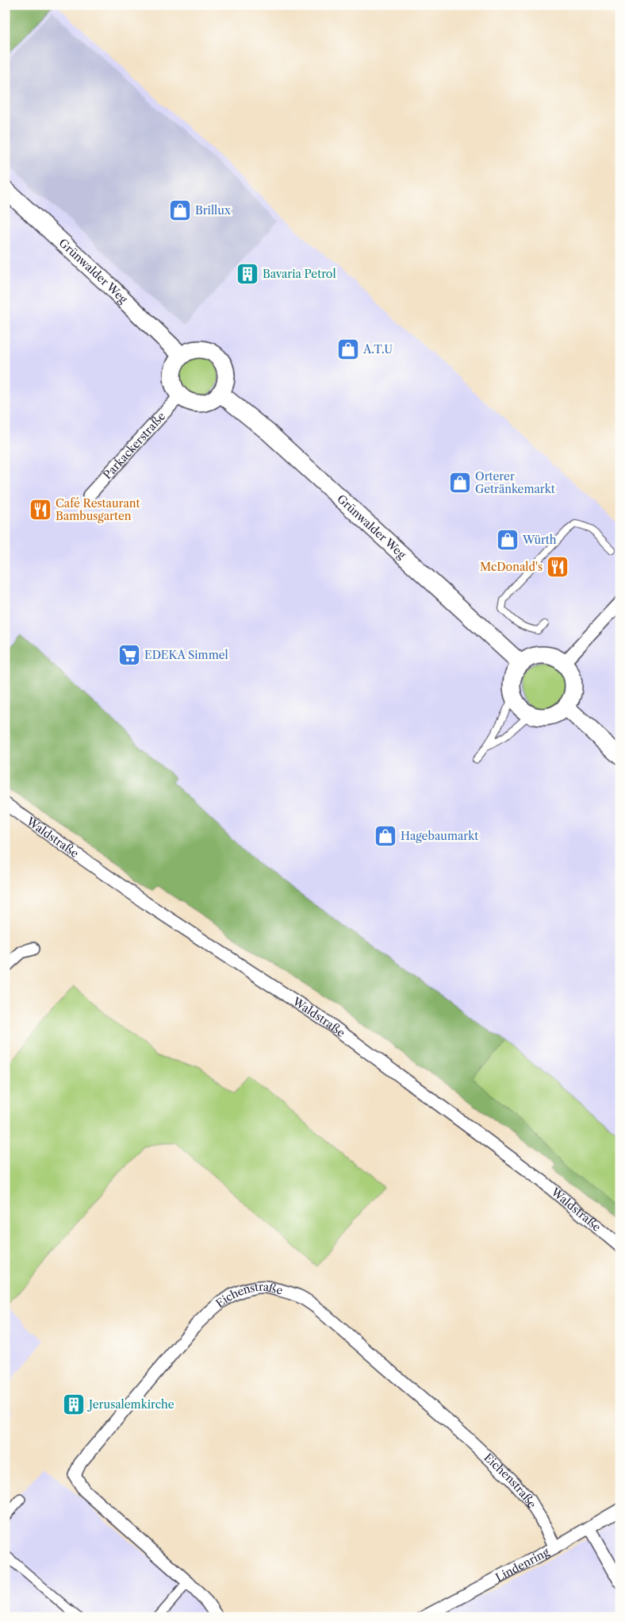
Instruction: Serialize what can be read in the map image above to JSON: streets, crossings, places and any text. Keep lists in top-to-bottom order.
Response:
{
  "streets": {
    "main road": ["Grünwalder Weg"],
    "street": [
      "Parkackerstraße",
      "Waldstraße",
      "Eichenstraße",
      "Lindenring"
    ]
  },
  "crossings": [
    ["Grünwalder Weg", "Parkackerstraße"],
    ["Eichenstraße", "Lindenring"]
  ],
  "places": {
    "shop": [
      "Brillux",
      "A.T.U",
      "Orterer Getränkemarkt",
      "Würth",
      "Hagebaumarkt"
    ],
    "building": ["Bavaria Petrol", "Jerusalemkirche"],
    "restaurant": ["Café Restaurant Bambusgarten", "McDonald's"],
    "supermarket": ["EDEKA Simmel"]
  }
}
